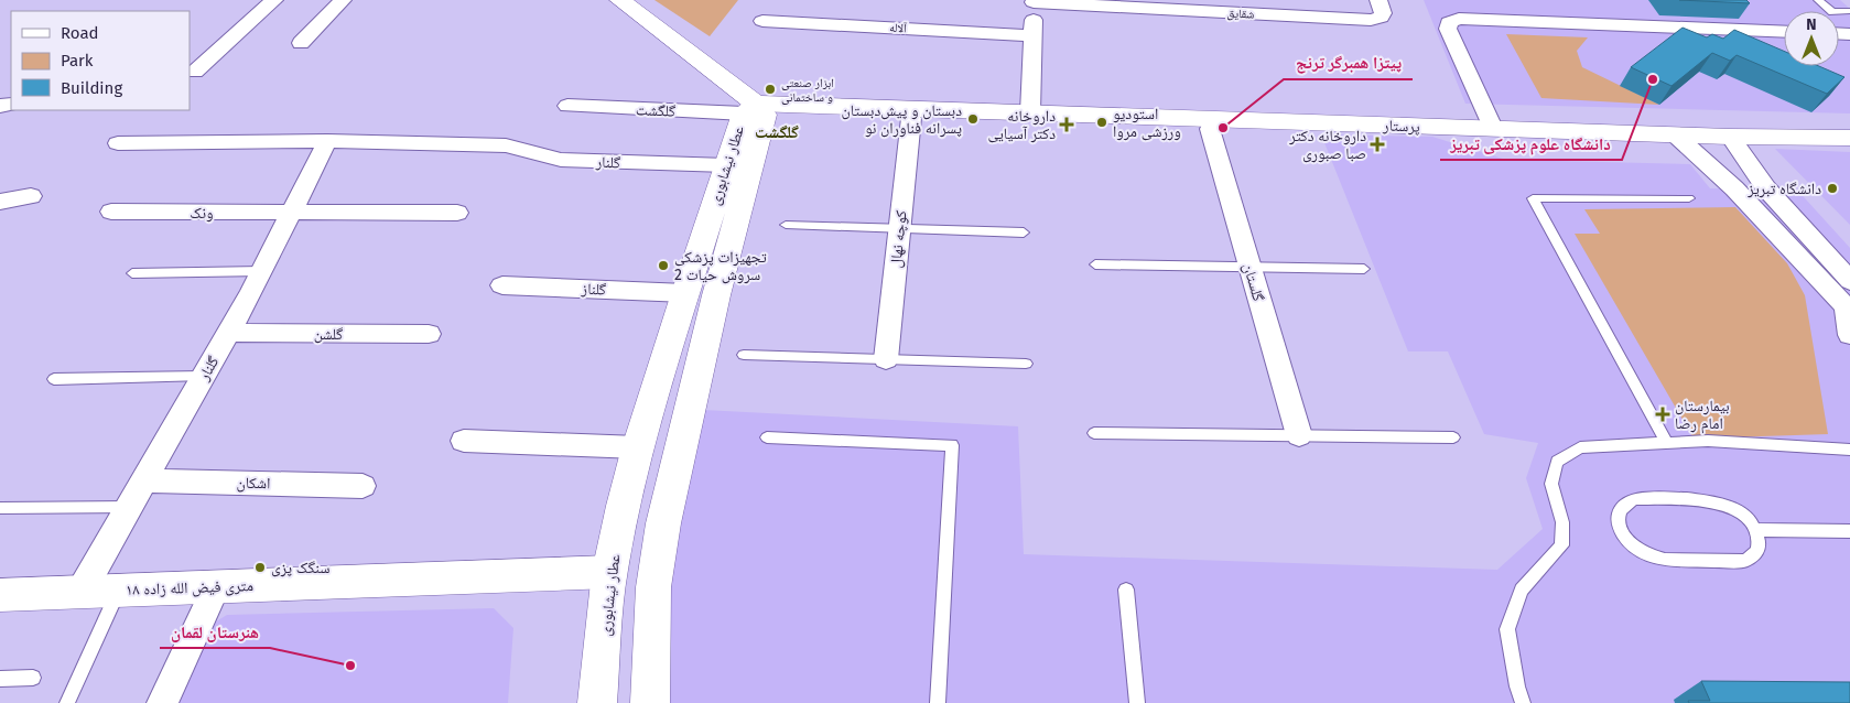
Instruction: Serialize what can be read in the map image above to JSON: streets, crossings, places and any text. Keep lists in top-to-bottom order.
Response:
{
  "streets": {
    "main road": ["پرستار", "عطار نیشابوری", "۱۸ متری فیض الله زاده"],
    "street": [
      "شقایق",
      "آلاله",
      "گلگشت",
      "گلنار",
      "ونک",
      "کوچه نهال",
      "گلستان",
      "گلناز",
      "گلشن",
      "اشکان"
    ]
  },
  "crossings": [
    ["گلگشت", "پرستار"],
    ["گلگشت", "عطار نیشابوری"],
    ["پرستار", "عطار نیشابوری"],
    ["پرستار", "کوچه نهال"],
    ["پرستار", "گلستان"],
    ["گلنار", "عطار نیشابوری"],
    ["گلنار", "ونک"],
    ["گلنار", "گلشن"],
    ["گلنار", "اشکان"],
    ["گلنار", "۱۸ متری فیض الله زاده"],
    ["عطار نیشابوری", "گلناز"],
    ["عطار نیشابوری", "۱۸ متری فیض الله زاده"]
  ],
  "districts": ["گلگشت"],
  "places": {
    "other": [
      "دانشگاه علوم پزشکی تبریز",
      "ابزار صنعتی و ساختمانی",
      "دبستان و پیش‌دبستان پسرانه فناوران نو",
      "استودیو ورزشی مروا",
      "پیتزا همبرگر ترنج",
      "دانشگاه تبریز",
      "تجهیزات پزشکی سروش حیات 2",
      "سنگک پزی",
      "هنرستان لقمان"
    ],
    "health": ["داروخانه دکتر آسیایی", "داروخانه دکتر صبا صبوری", "بیمارستان امام رضا"]
  },
  "legend": ["Road", "Park", "Building"],
  "north": "top"
}
